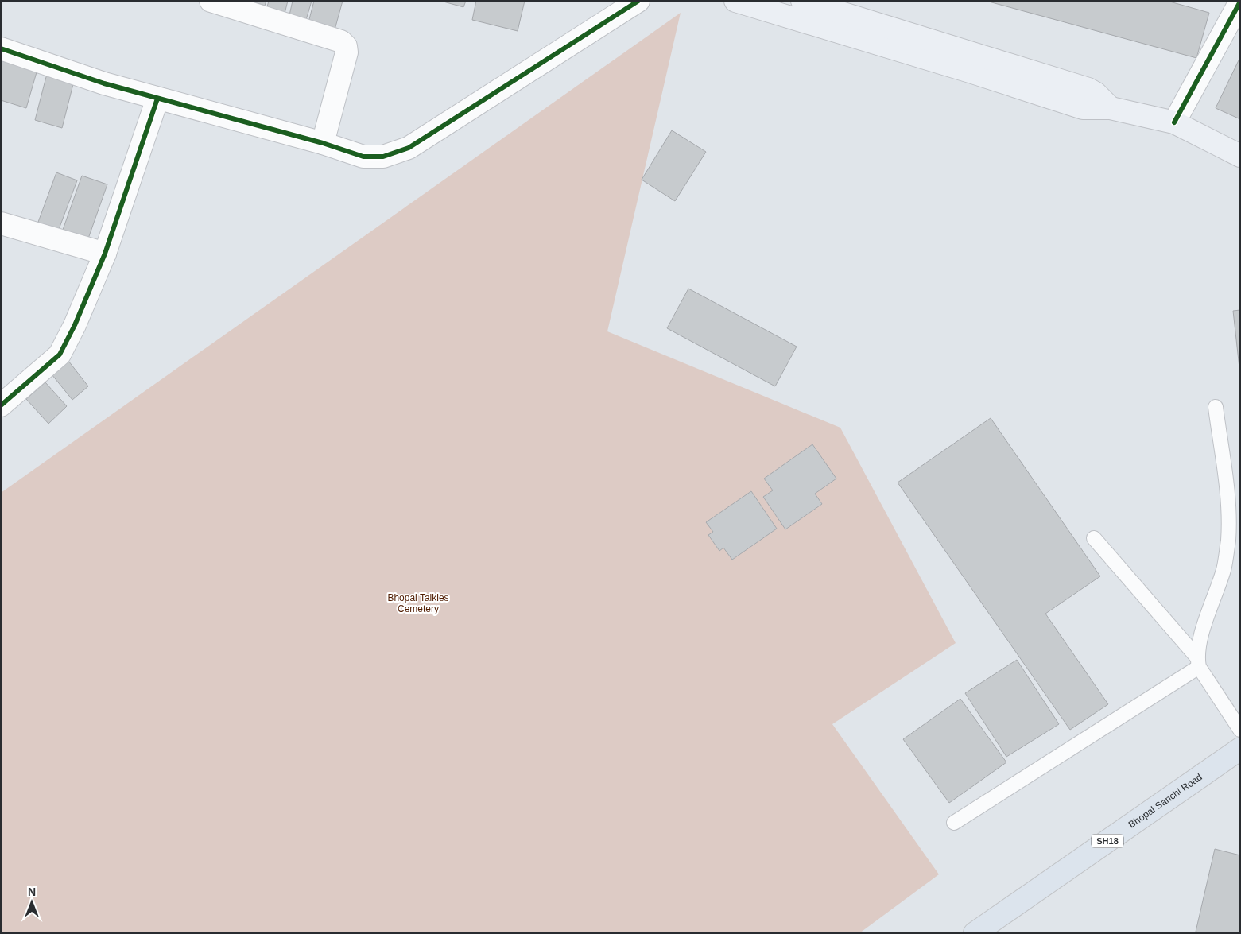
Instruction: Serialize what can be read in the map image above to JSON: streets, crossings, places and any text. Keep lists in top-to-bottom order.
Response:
{
  "streets": {
    "main road": ["Bhopal Sanchi Road", "SH18"]
  },
  "parks": ["Bhopal Talkies Cemetery"],
  "north": "top"
}
